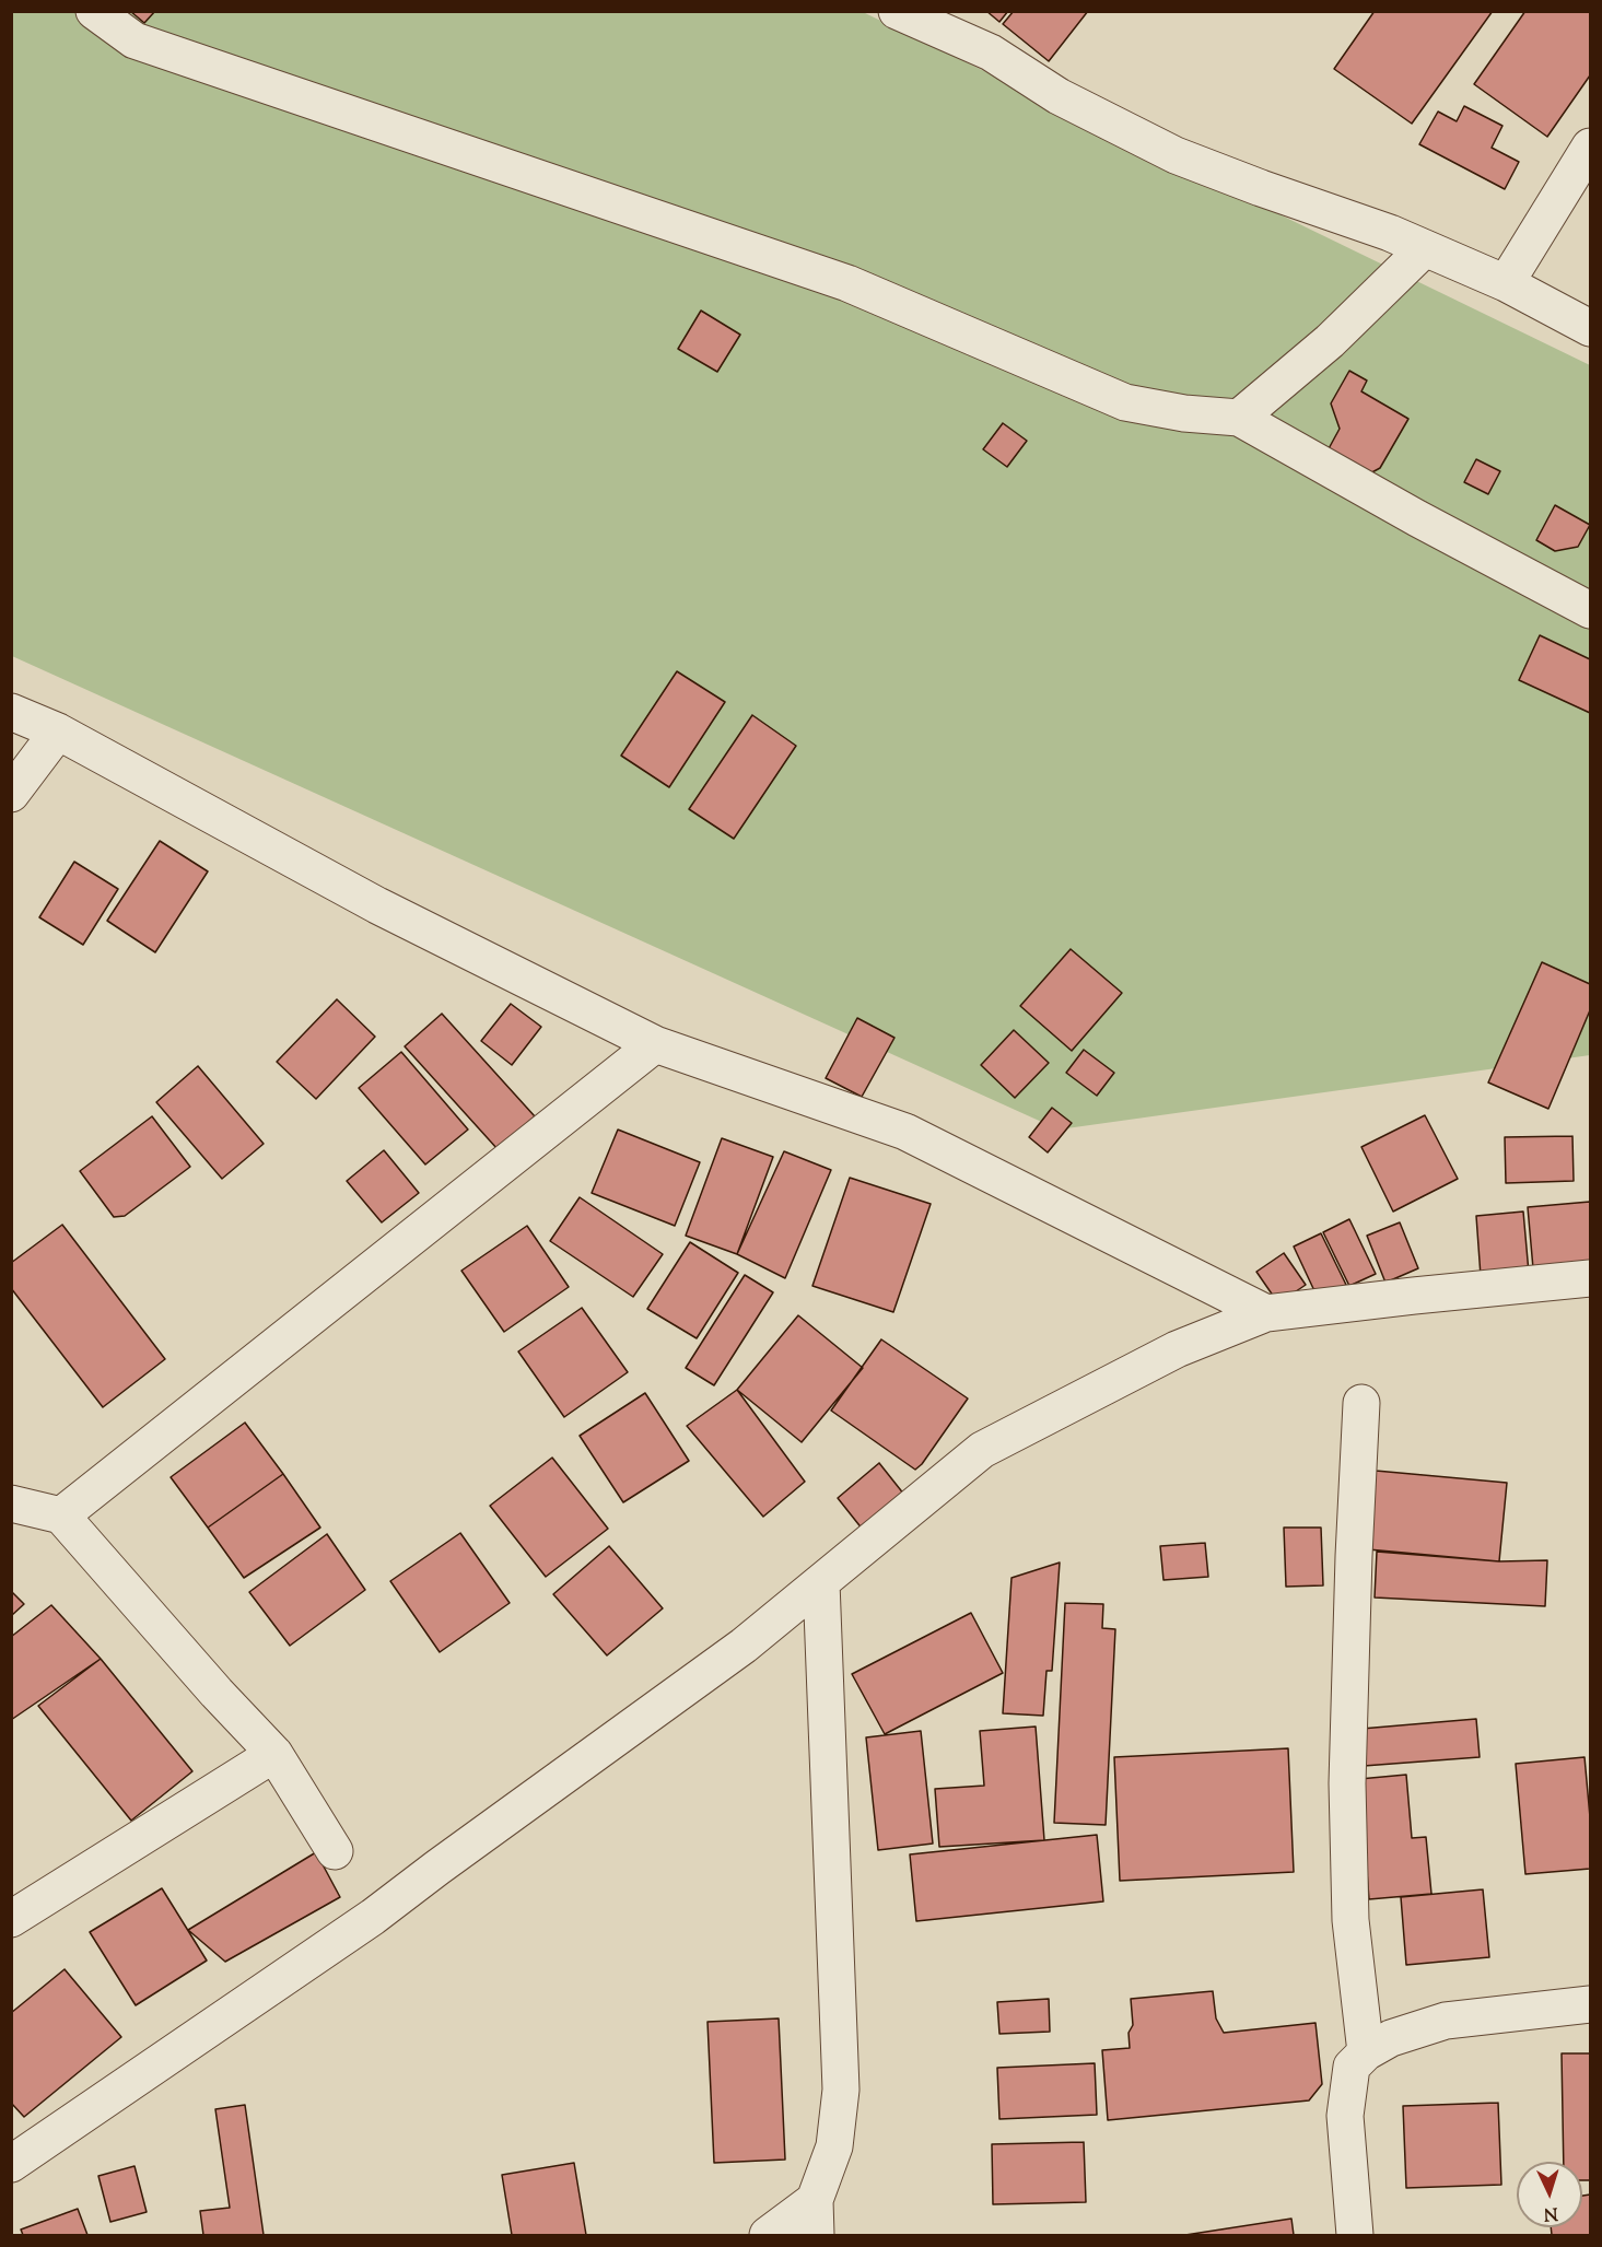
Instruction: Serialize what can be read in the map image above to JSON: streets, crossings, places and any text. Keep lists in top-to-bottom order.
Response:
{
  "north": "bottom"
}
